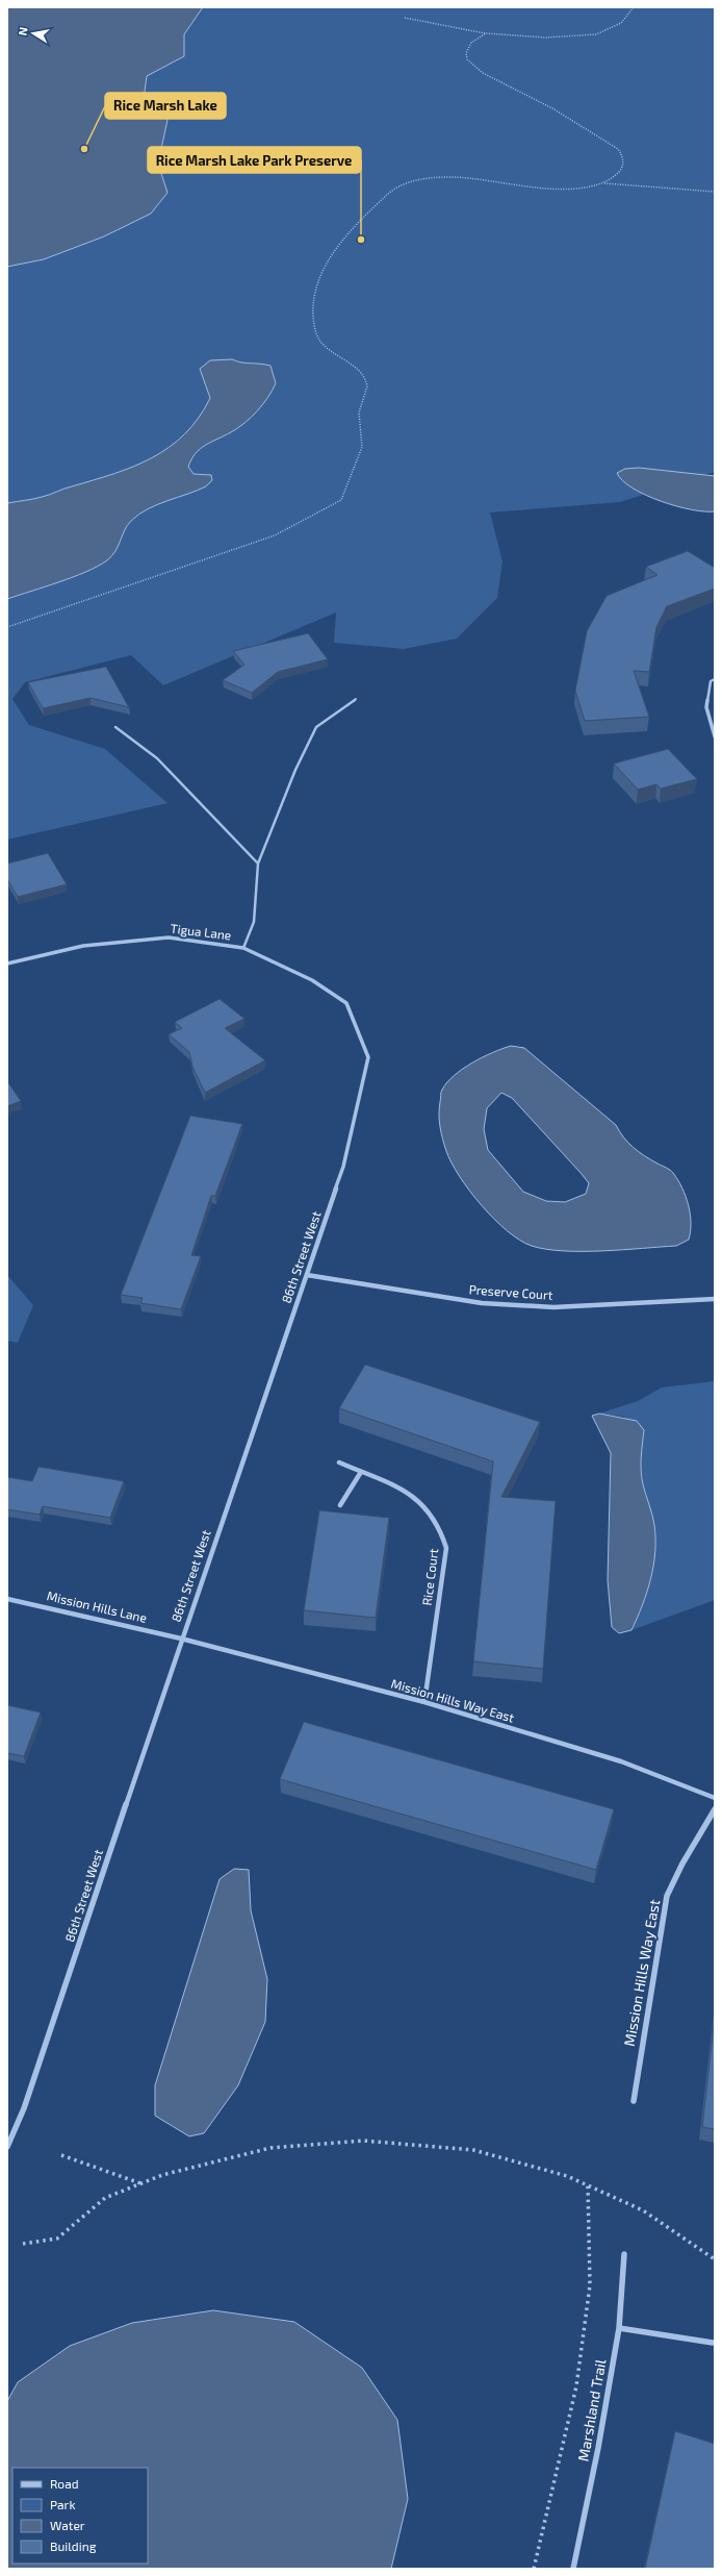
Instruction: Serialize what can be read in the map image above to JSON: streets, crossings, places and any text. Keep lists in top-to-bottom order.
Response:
{
  "streets": {
    "street": [
      "Tigua Lane",
      "86th Street West",
      "Preserve Court",
      "Rice Court",
      "Mission Hills Lane",
      "Mission Hills Way East",
      "Marshland Trail"
    ]
  },
  "crossings": [
    ["Tigua Lane", "86th Street West"],
    ["86th Street West", "Preserve Court"],
    ["86th Street West", "Mission Hills Lane"],
    ["86th Street West", "Mission Hills Way East"],
    ["Rice Court", "Mission Hills Way East"],
    ["Mission Hills Lane", "Mission Hills Way East"]
  ],
  "places": ["Rice Marsh Lake", "Rice Marsh Lake Park Preserve"],
  "legend": [
    "Road",
    "Park",
    "Water",
    "Building"
  ],
  "north": "left"
}
